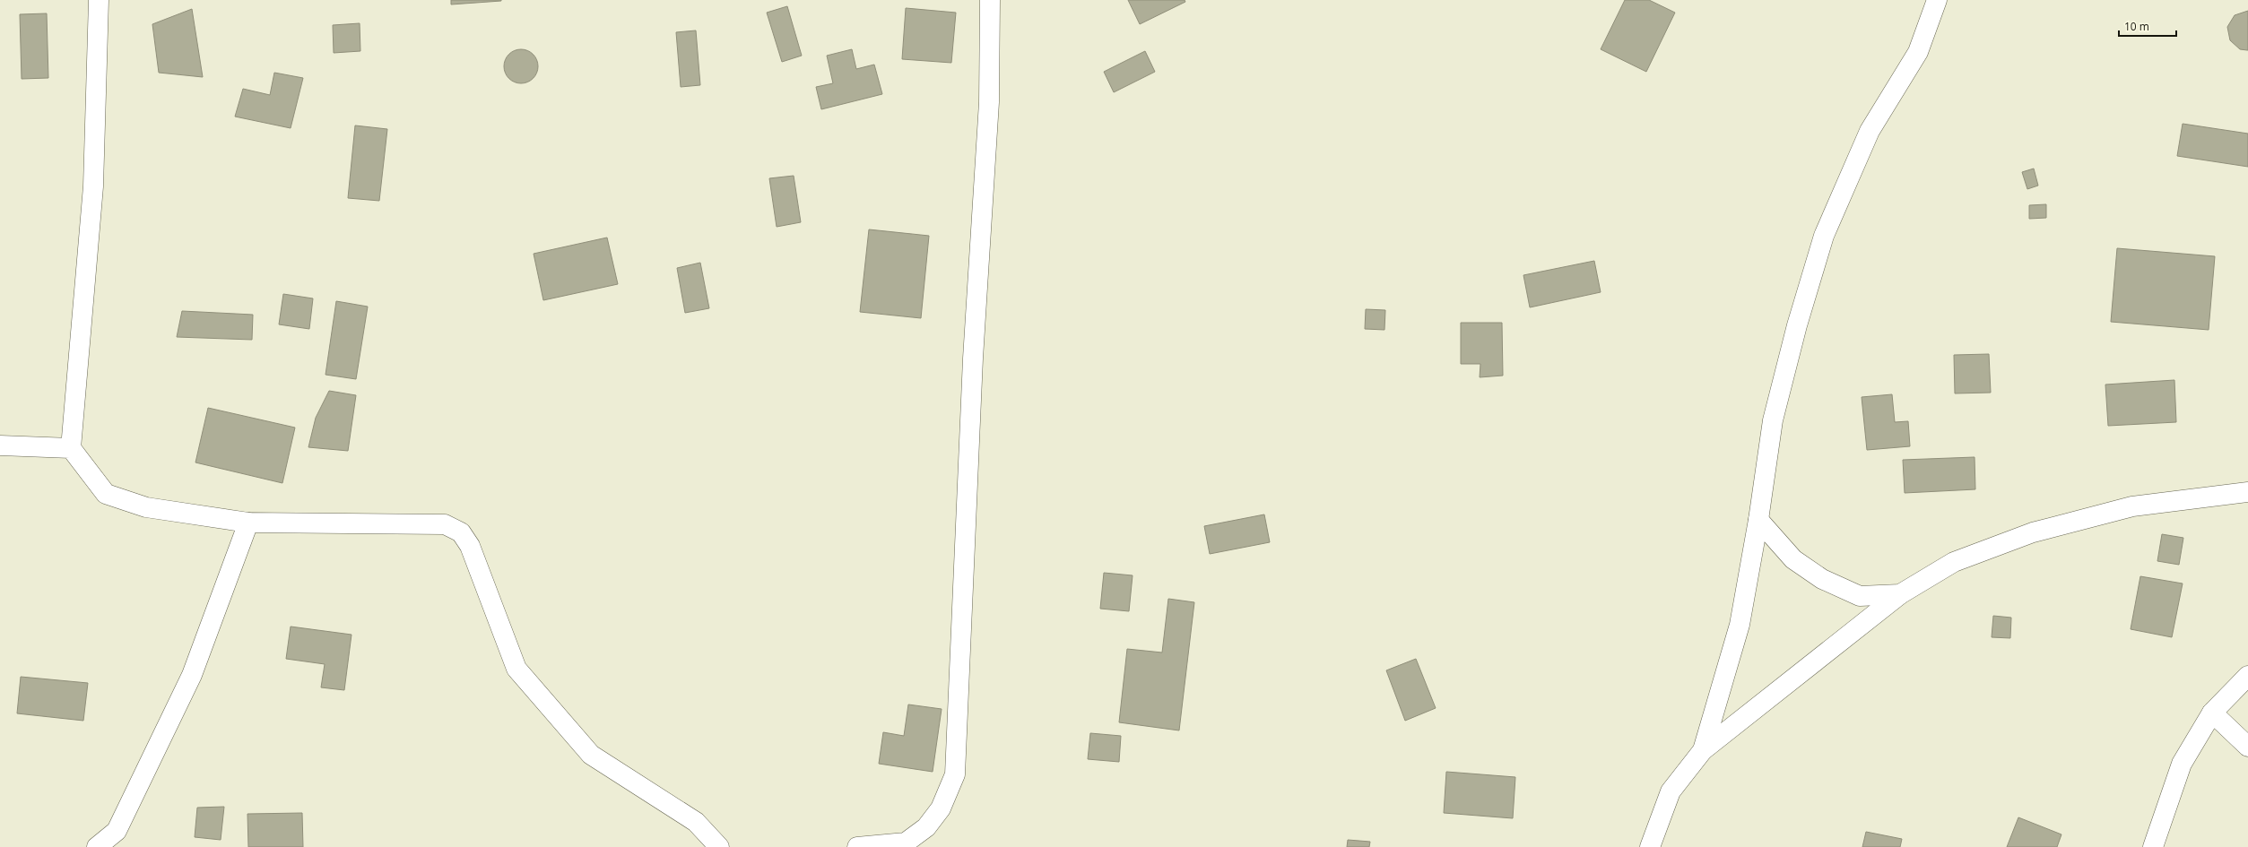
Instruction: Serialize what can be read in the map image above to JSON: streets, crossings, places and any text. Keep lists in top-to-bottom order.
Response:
{
  "scale_bar": "10 m"
}
